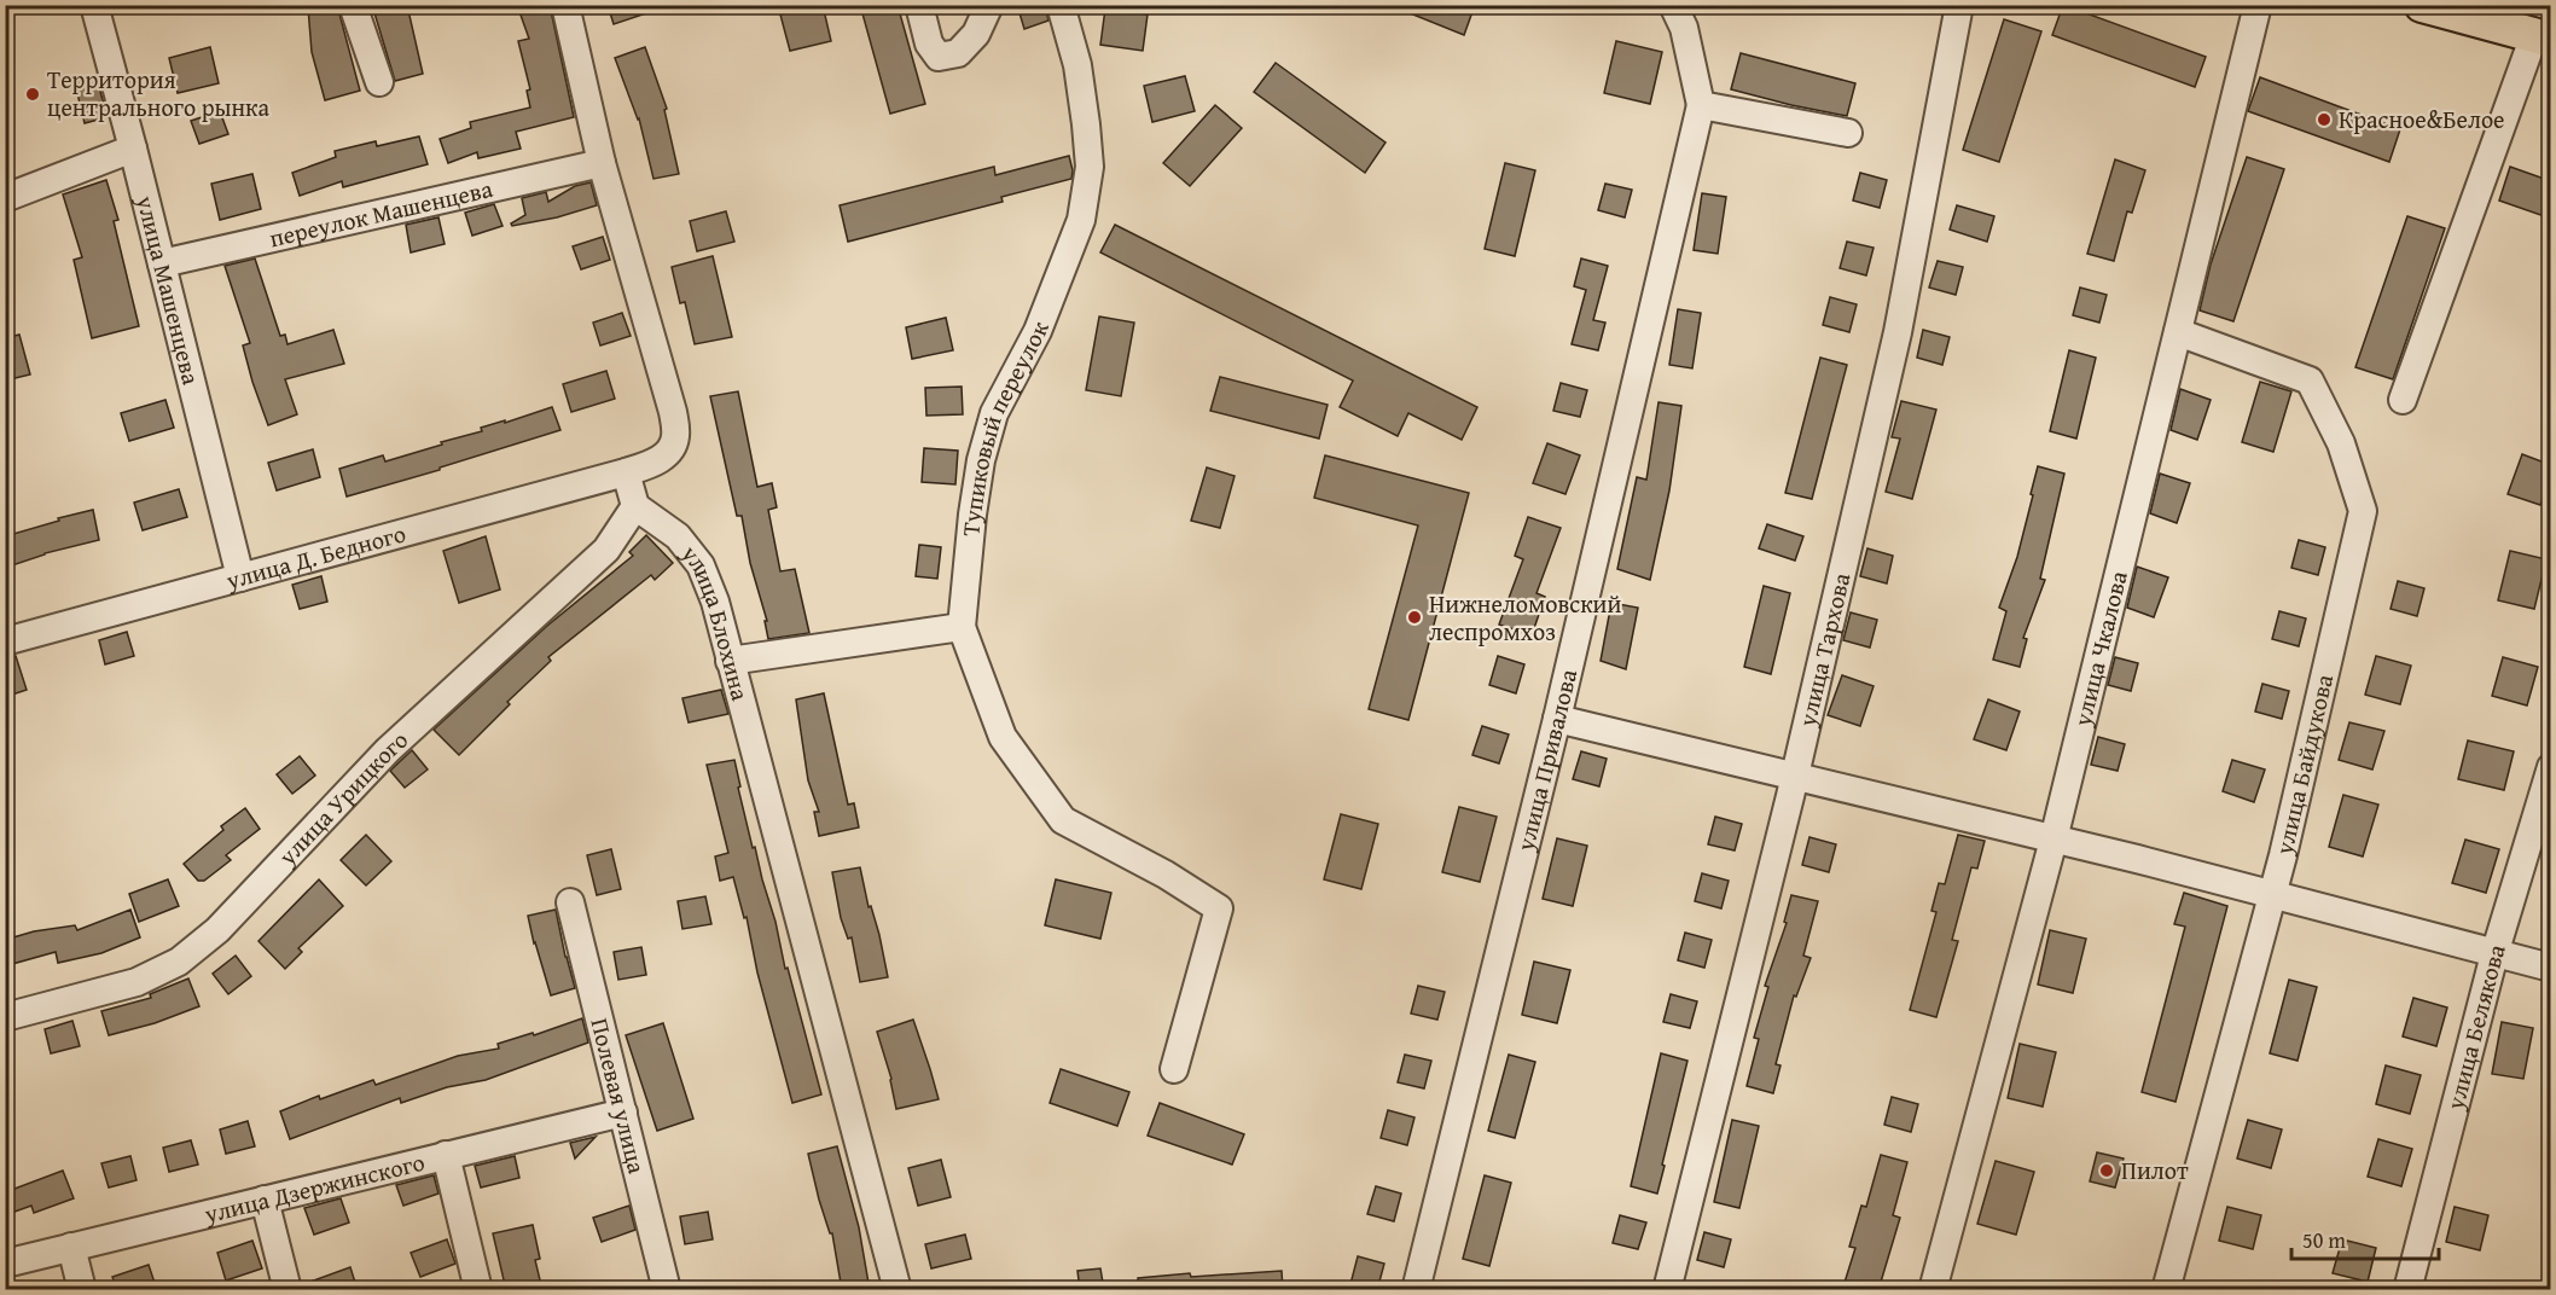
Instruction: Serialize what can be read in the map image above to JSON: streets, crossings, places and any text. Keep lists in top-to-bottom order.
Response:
{
  "streets": {
    "street": [
      "переулок Машенцева",
      "улица Машенцева",
      "Тупиковый переулок",
      "улица Д. Бедного",
      "улица Блохина",
      "улица Чкалова",
      "улица Тархова",
      "улица Привалова",
      "улица Байдукова",
      "улица Урицкого",
      "улица Белякова",
      "Полевая улица",
      "улица Дзержинского"
    ]
  },
  "crossings": [
    ["переулок Машенцева", "улица Машенцева"],
    ["улица Машенцева", "улица Д. Бедного"],
    ["улица Блохина", "улица Урицкого"],
    ["улица Чкалова", "улица Байдукова"],
    ["Полевая улица", "улица Дзержинского"]
  ],
  "places": [
    "Территория центрального рынка",
    "Красное&Белое",
    "Нижнеломовский леспромхоз",
    "Пилот"
  ],
  "scale_bar": "50 m"
}
